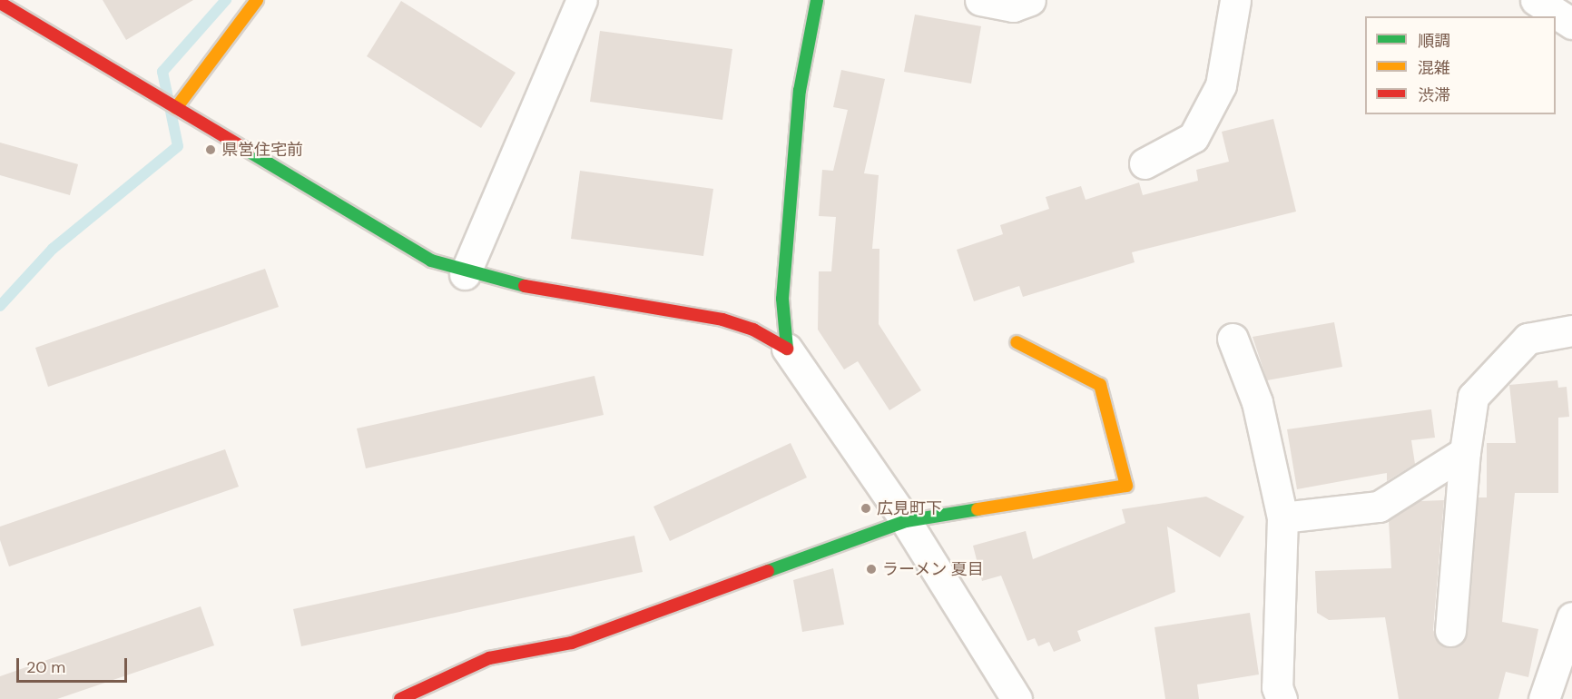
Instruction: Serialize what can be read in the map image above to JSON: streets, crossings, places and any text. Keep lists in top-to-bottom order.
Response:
{
  "places": ["県営住宅前", "広見町下", "ラーメン 夏目"],
  "legend": ["順調", "混雑", "渋滞"],
  "scale_bar": "20 m"
}
